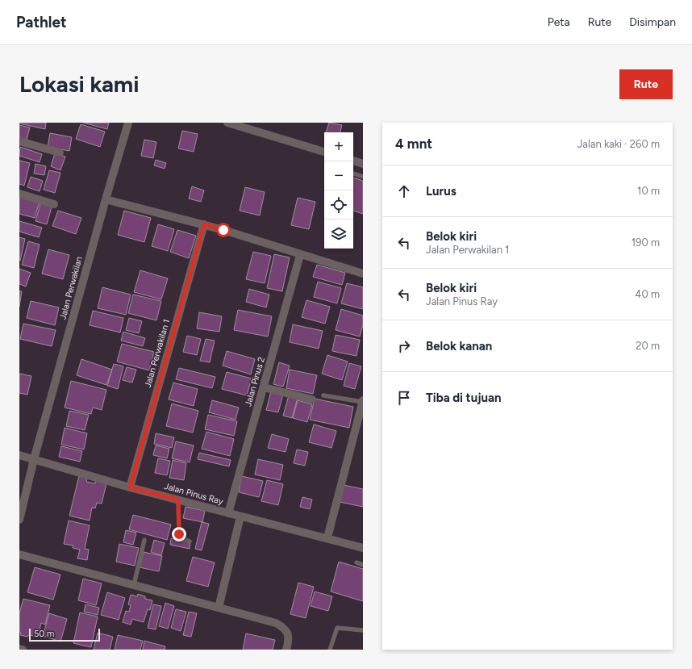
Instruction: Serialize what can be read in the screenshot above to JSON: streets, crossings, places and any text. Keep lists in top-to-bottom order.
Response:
{
  "streets": {
    "street": [
      "Jalan Perwakilan",
      "Jalan Perwakilan 1",
      "Jalan Pinus 2",
      "Jalan Pinus Ray"
    ]
  },
  "crossings": [
    ["Jalan Perwakilan", "Jalan Pinus Ray"],
    ["Jalan Perwakilan 1", "Jalan Pinus Ray"],
    ["Jalan Pinus 2", "Jalan Pinus Ray"]
  ],
  "scale_bar": "50 m",
  "page": {
    "header": "Pathlet",
    "nav": ["Peta", "Rute", "Disimpan"],
    "buttons": "Rute",
    "title": "Lokasi kami",
    "heading": ["4 mnt", "Jalan kaki · 260 m"],
    "map_buttons": ["+", "−"],
    "list": [
      ["Lurus", "10 m"],
      ["Belok kiri", "Jalan Perwakilan 1", "190 m"],
      ["Belok kiri", "Jalan Pinus Ray", "40 m"],
      ["Belok kanan", "20 m"],
      "Tiba di tujuan"
    ],
    "scale": "50 m"
  }
}
